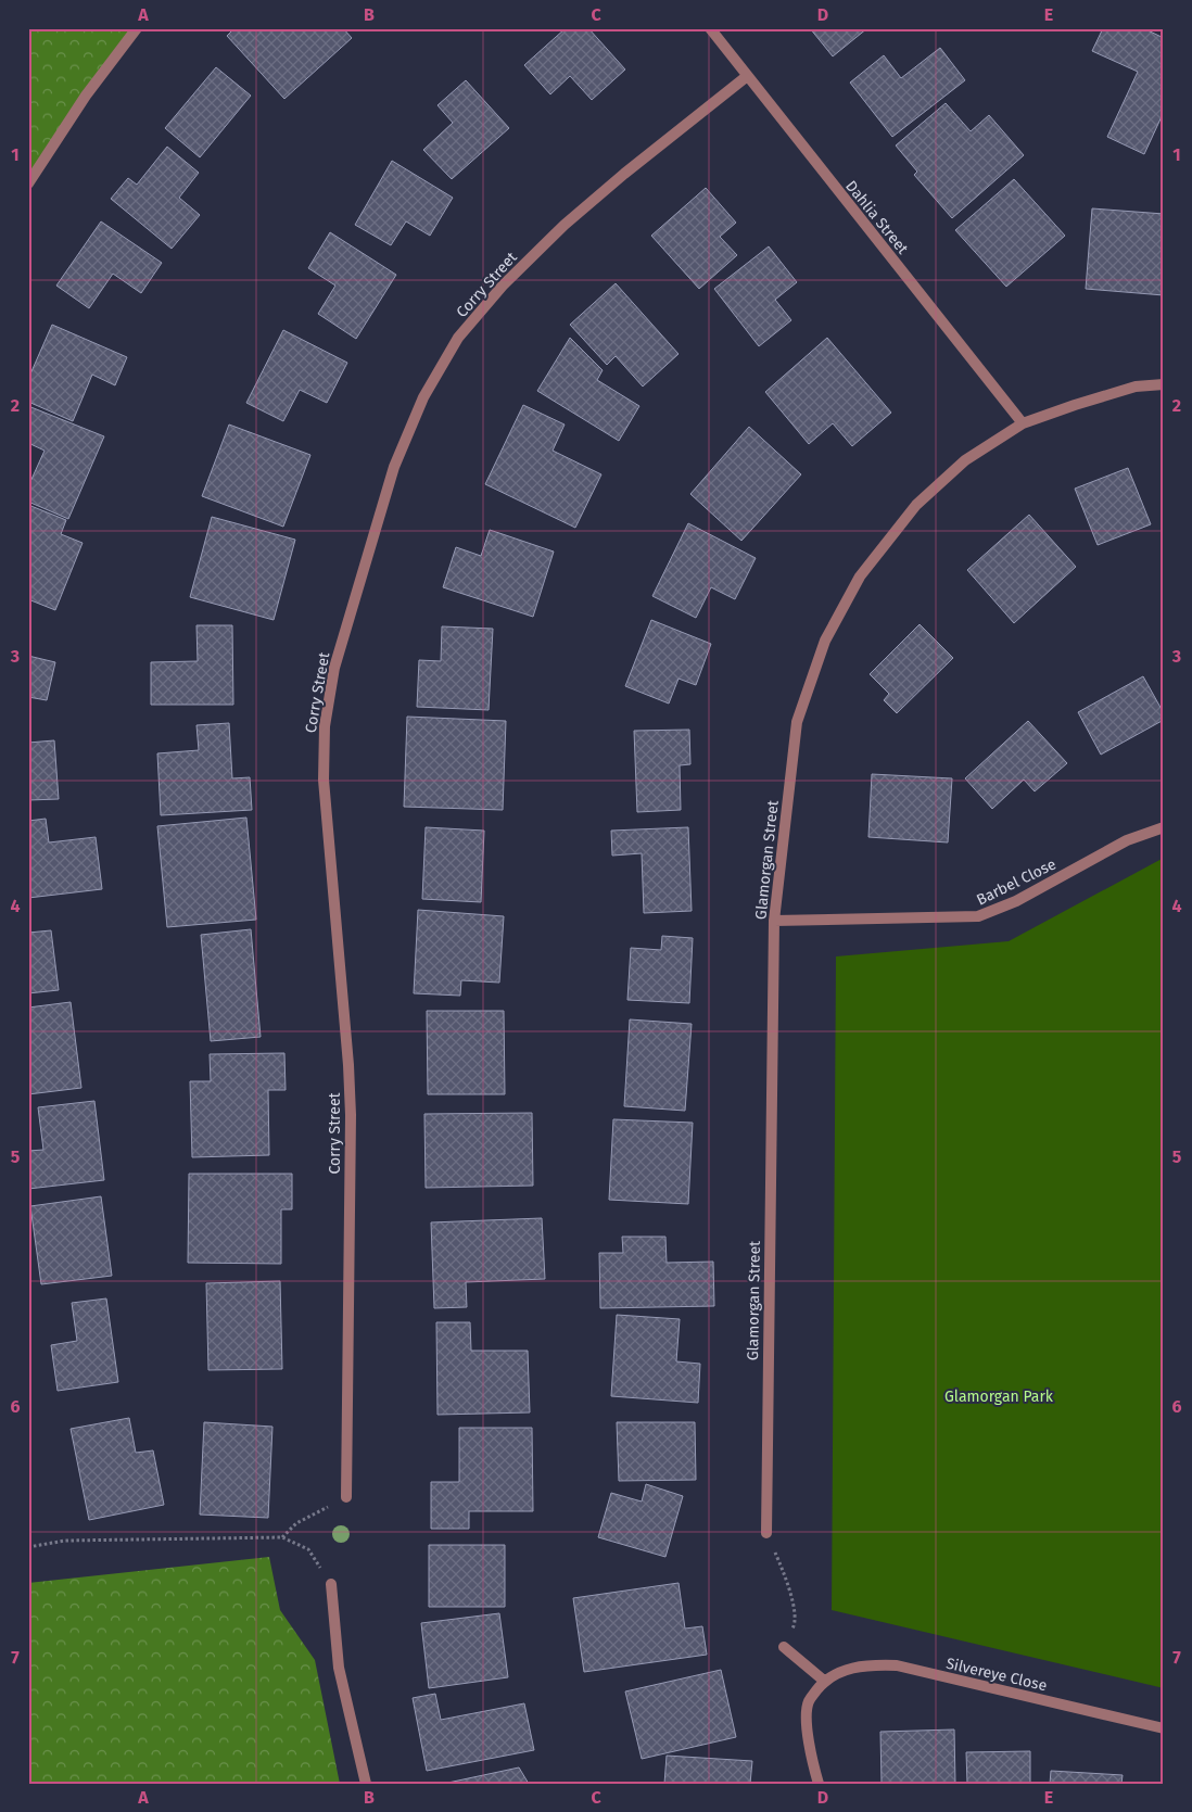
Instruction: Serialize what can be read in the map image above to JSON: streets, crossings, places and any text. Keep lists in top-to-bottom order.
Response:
{
  "streets": {
    "street": [
      "Dahlia Street",
      "Corry Street",
      "Glamorgan Street",
      "Barbel Close",
      "Silvereye Close"
    ]
  },
  "crossings": [
    ["Dahlia Street", "Corry Street"],
    ["Dahlia Street", "Glamorgan Street"],
    ["Glamorgan Street", "Barbel Close"]
  ],
  "parks": ["Glamorgan Park"],
  "grid": {
    "columns": [
      "A",
      "B",
      "C",
      "D",
      "E"
    ],
    "rows": [
      "1",
      "2",
      "3",
      "4",
      "5",
      "6",
      "7"
    ]
  }
}
